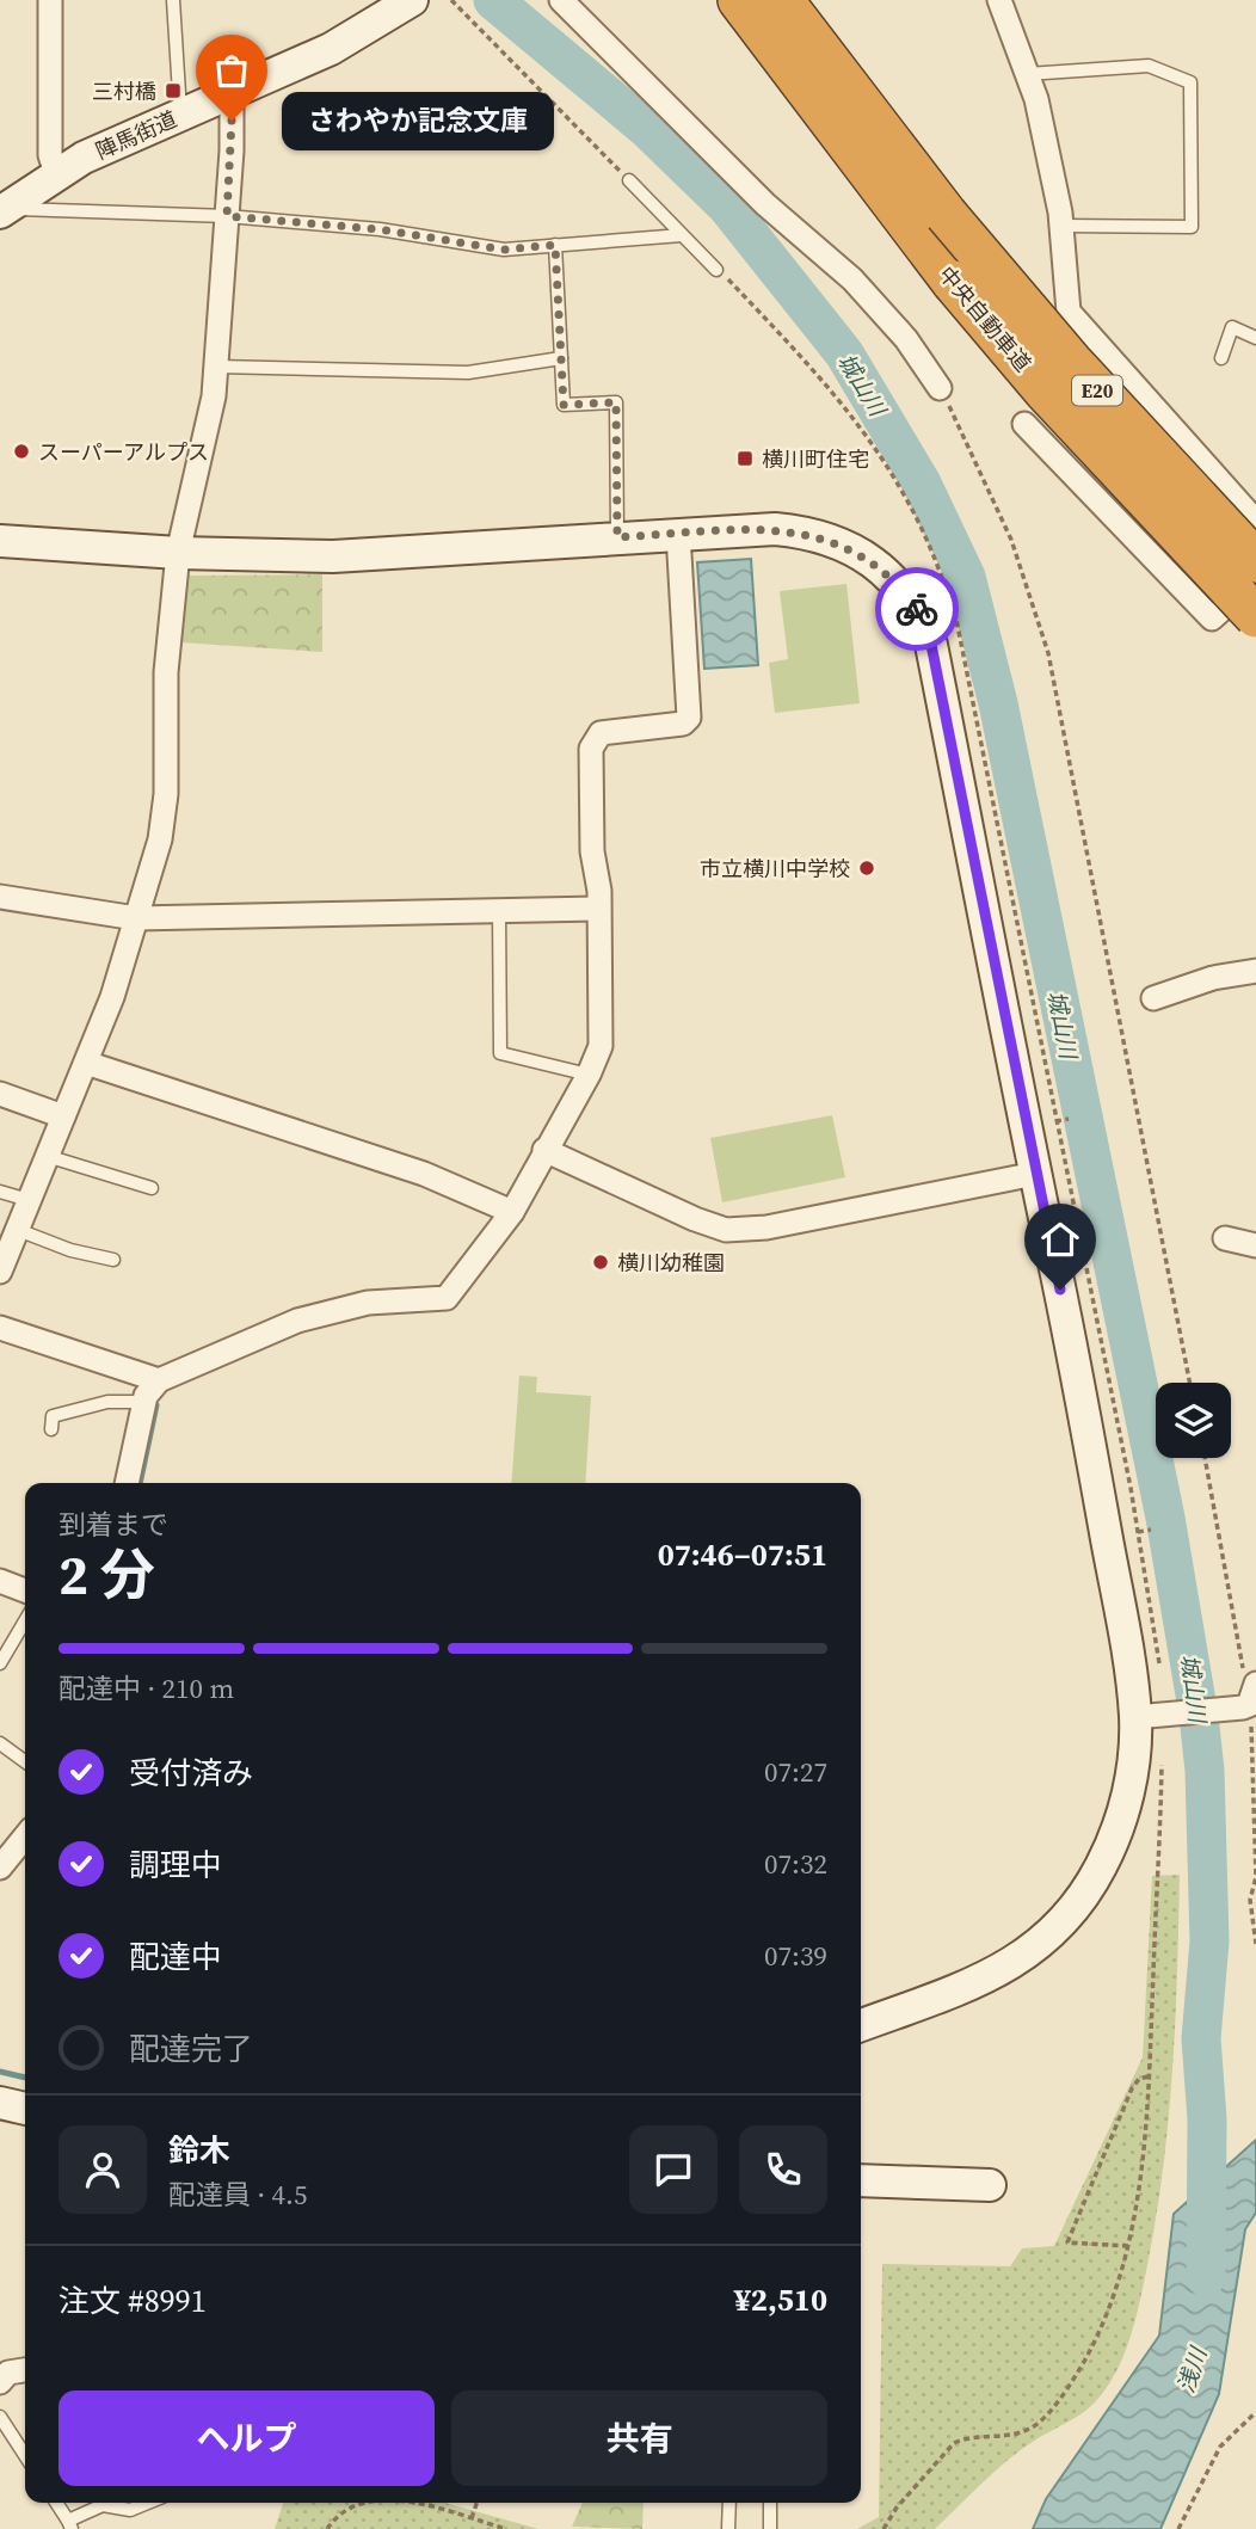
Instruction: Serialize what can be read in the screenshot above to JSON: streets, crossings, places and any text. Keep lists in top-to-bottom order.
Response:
{
  "streets": {
    "highway": ["中央自動車道", "E20"],
    "street": ["陣馬街道"]
  },
  "water": ["城山川", "浅川"],
  "places": {
    "transit": ["三村橋", "横川町住宅"],
    "other": [
      "さわやか記念文庫",
      "スーパーアルプス",
      "市立横川中学校",
      "横川幼稚園"
    ]
  },
  "page": {
    "bubble": "さわやか記念文庫",
    "heading": ["2 分", "到着まで", "07:46–07:51"],
    "panel": [
      "鈴木",
      "配達員 · 4.5",
      "注文 #8991",
      "¥2,510"
    ],
    "bar": "配達中 · 210 m",
    "list": [
      ["受付済み", "07:27"],
      ["調理中", "07:32"],
      ["配達中", "07:39"],
      "配達完了"
    ],
    "buttons": ["ヘルプ", "共有"]
  }
}
